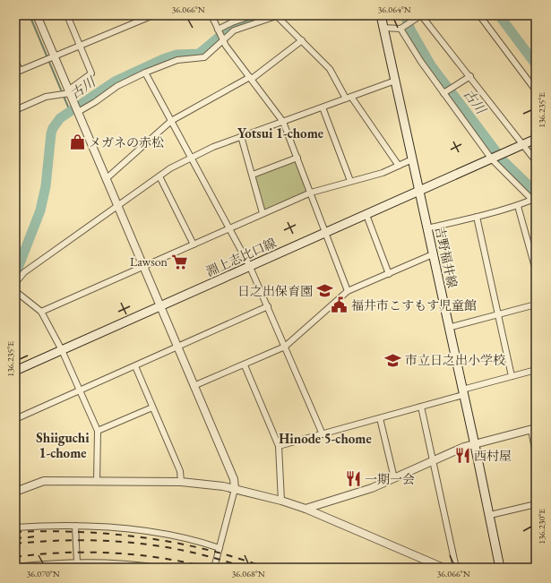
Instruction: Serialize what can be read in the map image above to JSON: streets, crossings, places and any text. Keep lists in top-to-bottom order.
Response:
{
  "streets": {
    "main road": ["淵上志比口線", "吉野福井線"]
  },
  "crossings": [
    ["淵上志比口線", "吉野福井線"]
  ],
  "districts": ["Yotsui 1-chome", "Shiiguchi 1-chome", "Hinode 5-chome"],
  "water": ["古川"],
  "places": {
    "shop": ["メガネの赤松"],
    "supermarket": ["Lawson"],
    "school or university": ["日之出保育園", "市立日之出小学校"],
    "public building": ["福井市こすもす児童館"],
    "restaurant": ["西村屋", "一期一会"]
  },
  "coordinates": [
    "36.066°N",
    "36.064°N",
    "136.235°E",
    "136.230°E",
    "36.070°N",
    "36.068°N"
  ]
}
